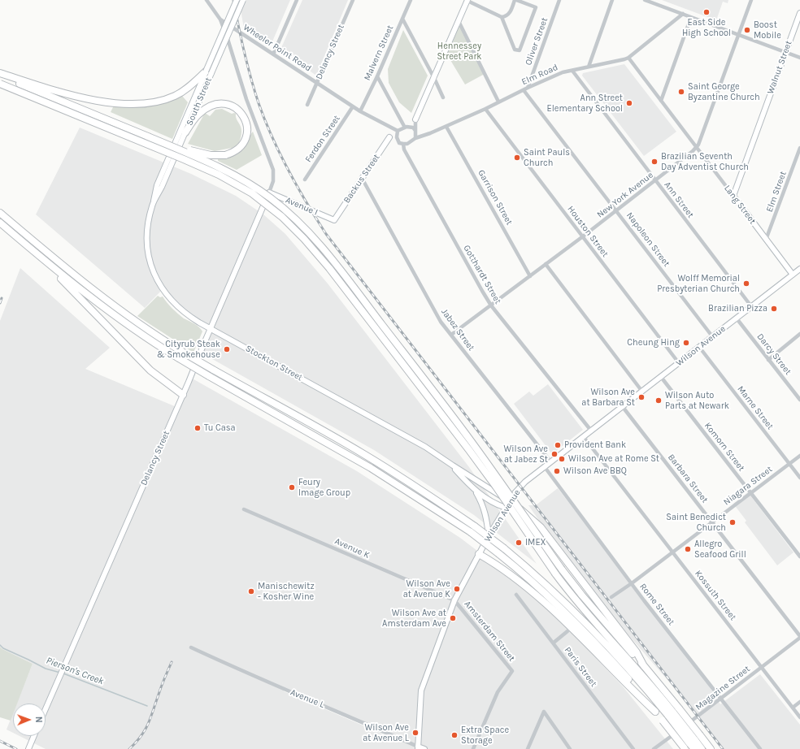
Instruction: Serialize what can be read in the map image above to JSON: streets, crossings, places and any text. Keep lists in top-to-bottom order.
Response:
{
  "streets": {
    "main road": [
      "Delancy Street",
      "Walnut Street",
      "South Street",
      "Backus Street",
      "Lang Street",
      "Avenue I",
      "Wilson Avenue",
      "Stockton Street",
      "Avenue L"
    ],
    "street": [
      "Oliver Street",
      "Wheeler Point Road",
      "Malvern Street",
      "Elm Road",
      "Ferdon Street",
      "Elm Street",
      "New York Avenue",
      "Garrison Street",
      "Ann Street",
      "Houston Street",
      "Napoleon Street",
      "Gotthardt Street",
      "Jabez Street",
      "Darcy Street",
      "Marne Street",
      "Komorn Street",
      "Barbara Street",
      "Niagara Street",
      "Avenue K",
      "Kossuth Street",
      "Rome Street",
      "Amsterdam Street",
      "Paris Street",
      "Magazine Street"
    ]
  },
  "crossings": [
    ["Oliver Street", "Elm Road"],
    ["Wheeler Point Road", "Delancy Street"],
    ["Wheeler Point Road", "Malvern Street"],
    ["Wheeler Point Road", "Elm Road"],
    ["Wheeler Point Road", "Ferdon Street"],
    ["Wheeler Point Road", "Gotthardt Street"],
    ["Delancy Street", "Avenue I"],
    ["Delancy Street", "Stockton Street"],
    ["Walnut Street", "Lang Street"],
    ["Elm Road", "Garrison Street"],
    ["Elm Road", "Ann Street"],
    ["Elm Road", "Lang Street"],
    ["Elm Road", "Houston Street"],
    ["Elm Road", "Napoleon Street"],
    ["Elm Road", "Gotthardt Street"],
    ["South Street", "Stockton Street"],
    ["Backus Street", "Avenue I"],
    ["Backus Street", "Jabez Street"],
    ["Elm Street", "Lang Street"],
    ["New York Avenue", "Garrison Street"],
    ["New York Avenue", "Ann Street"],
    ["New York Avenue", "Lang Street"],
    ["New York Avenue", "Houston Street"],
    ["New York Avenue", "Napoleon Street"],
    ["New York Avenue", "Gotthardt Street"],
    ["New York Avenue", "Jabez Street"],
    ["Ann Street", "Wilson Avenue"],
    ["Lang Street", "Wilson Avenue"],
    ["Houston Street", "Wilson Avenue"],
    ["Napoleon Street", "Wilson Avenue"],
    ["Gotthardt Street", "Wilson Avenue"],
    ["Jabez Street", "Wilson Avenue"],
    ["Wilson Avenue", "Darcy Street"],
    ["Wilson Avenue", "Stockton Street"],
    ["Wilson Avenue", "Marne Street"],
    ["Wilson Avenue", "Komorn Street"],
    ["Wilson Avenue", "Barbara Street"],
    ["Wilson Avenue", "Avenue K"],
    ["Wilson Avenue", "Kossuth Street"],
    ["Wilson Avenue", "Rome Street"],
    ["Wilson Avenue", "Amsterdam Street"],
    ["Wilson Avenue", "Avenue L"],
    ["Marne Street", "Niagara Street"],
    ["Komorn Street", "Niagara Street"],
    ["Barbara Street", "Niagara Street"],
    ["Barbara Street", "Magazine Street"],
    ["Niagara Street", "Kossuth Street"],
    ["Niagara Street", "Rome Street"],
    ["Avenue K", "Amsterdam Street"],
    ["Kossuth Street", "Magazine Street"],
    ["Rome Street", "Magazine Street"]
  ],
  "water": ["Pierson's Creek"],
  "parks": ["Hennessey Street Park"],
  "places": [
    "East Side High School",
    "Boost Mobile",
    "Saint George Byzantine Church",
    "Ann Street Elementary School",
    "Saint Pauls Church",
    "Brazilian Seventh Day Adventist Church",
    "Wolff Memorial Presbyterian Church",
    "Brazilian Pizza",
    "Cheung Hing",
    "Cityrub Steak & Smokehouse",
    "Wilson Ave at Barbara St",
    "Wilson Auto Parts at Newark",
    "Tu Casa",
    "Provident Bank",
    "Wilson Ave at Jabez St",
    "Wilson Ave at Rome St",
    "Wilson Ave BBQ",
    "Feury Image Group",
    "Saint Benedict Church",
    "IMEX",
    "Allegro Seafood Grill",
    "Wilson Ave at Avenue K",
    "Manischewitz - Kosher Wine",
    "Wilson Ave at Amsterdam Ave",
    "Wilson Ave at Avenue L",
    "Extra Space Storage"
  ],
  "north": "right"
}
